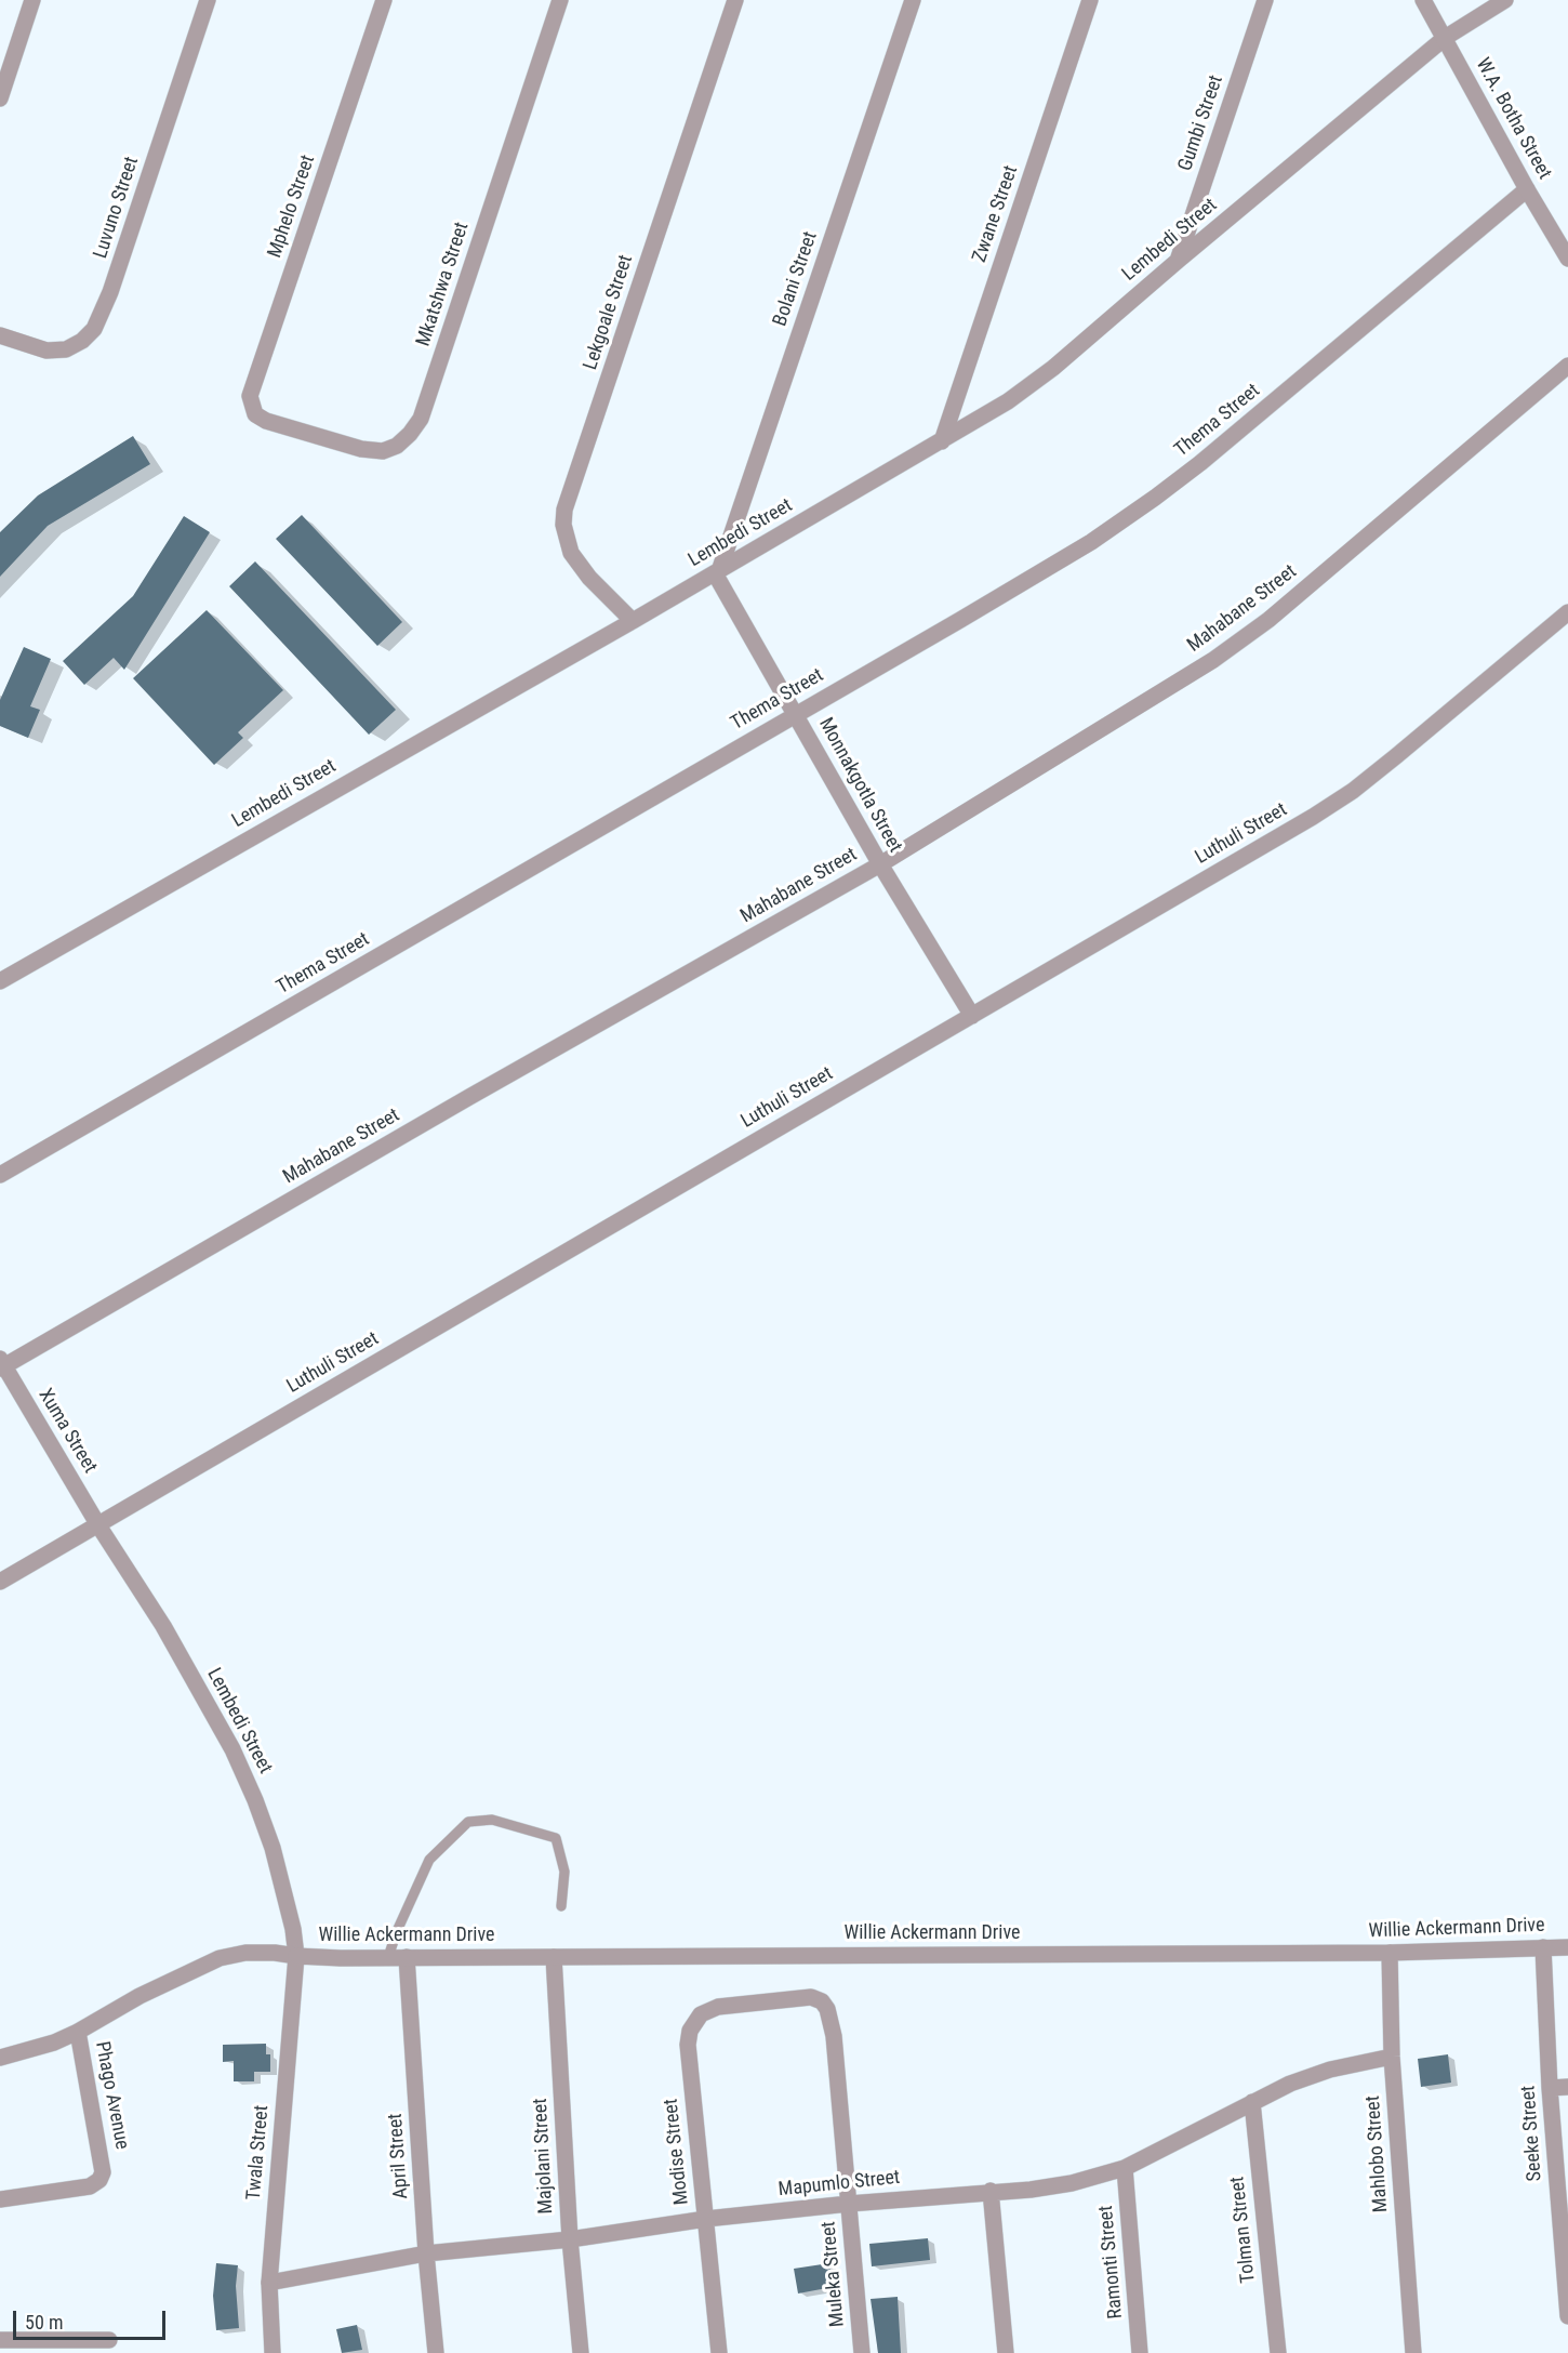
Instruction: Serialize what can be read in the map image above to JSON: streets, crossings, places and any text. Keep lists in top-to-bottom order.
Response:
{
  "streets": {
    "street": [
      "W.A. Botha Street",
      "Gumbi Street",
      "Mphelo Street",
      "Luvuno Street",
      "Zwane Street",
      "Lembedi Street",
      "Bolani Street",
      "Mkatshwa Street",
      "Lekgoale Street",
      "Thema Street",
      "Mahabane Street",
      "Monnakgotla Street",
      "Luthuli Street",
      "Xuma Street",
      "Willie Ackermann Drive",
      "Phago Avenue",
      "Seeke Street",
      "Modise Street",
      "Twala Street",
      "Mahlobo Street",
      "April Street",
      "Majolani Street",
      "Mapumlo Street",
      "Tolman Street",
      "Ramonti Street",
      "Muleka Street"
    ]
  },
  "crossings": [
    ["W.A. Botha Street", "Lembedi Street"],
    ["W.A. Botha Street", "Thema Street"],
    ["Gumbi Street", "Lembedi Street"],
    ["Mphelo Street", "Mkatshwa Street"],
    ["Zwane Street", "Lembedi Street"],
    ["Lembedi Street", "Bolani Street"],
    ["Lembedi Street", "Lekgoale Street"],
    ["Lembedi Street", "Monnakgotla Street"],
    ["Lembedi Street", "Luthuli Street"],
    ["Lembedi Street", "Xuma Street"],
    ["Lembedi Street", "Willie Ackermann Drive"],
    ["Lembedi Street", "Twala Street"],
    ["Bolani Street", "Monnakgotla Street"],
    ["Thema Street", "Monnakgotla Street"],
    ["Mahabane Street", "Monnakgotla Street"],
    ["Mahabane Street", "Xuma Street"],
    ["Monnakgotla Street", "Luthuli Street"],
    ["Luthuli Street", "Xuma Street"],
    ["Willie Ackermann Drive", "Phago Avenue"],
    ["Willie Ackermann Drive", "Seeke Street"],
    ["Willie Ackermann Drive", "Twala Street"],
    ["Willie Ackermann Drive", "Mahlobo Street"],
    ["Willie Ackermann Drive", "April Street"],
    ["Willie Ackermann Drive", "Majolani Street"],
    ["Modise Street", "Mapumlo Street"],
    ["Modise Street", "Muleka Street"],
    ["Twala Street", "Mapumlo Street"],
    ["Mahlobo Street", "Mapumlo Street"],
    ["April Street", "Mapumlo Street"],
    ["Majolani Street", "Mapumlo Street"],
    ["Mapumlo Street", "Tolman Street"],
    ["Mapumlo Street", "Ramonti Street"],
    ["Mapumlo Street", "Muleka Street"]
  ],
  "scale_bar": "50 m"
}
